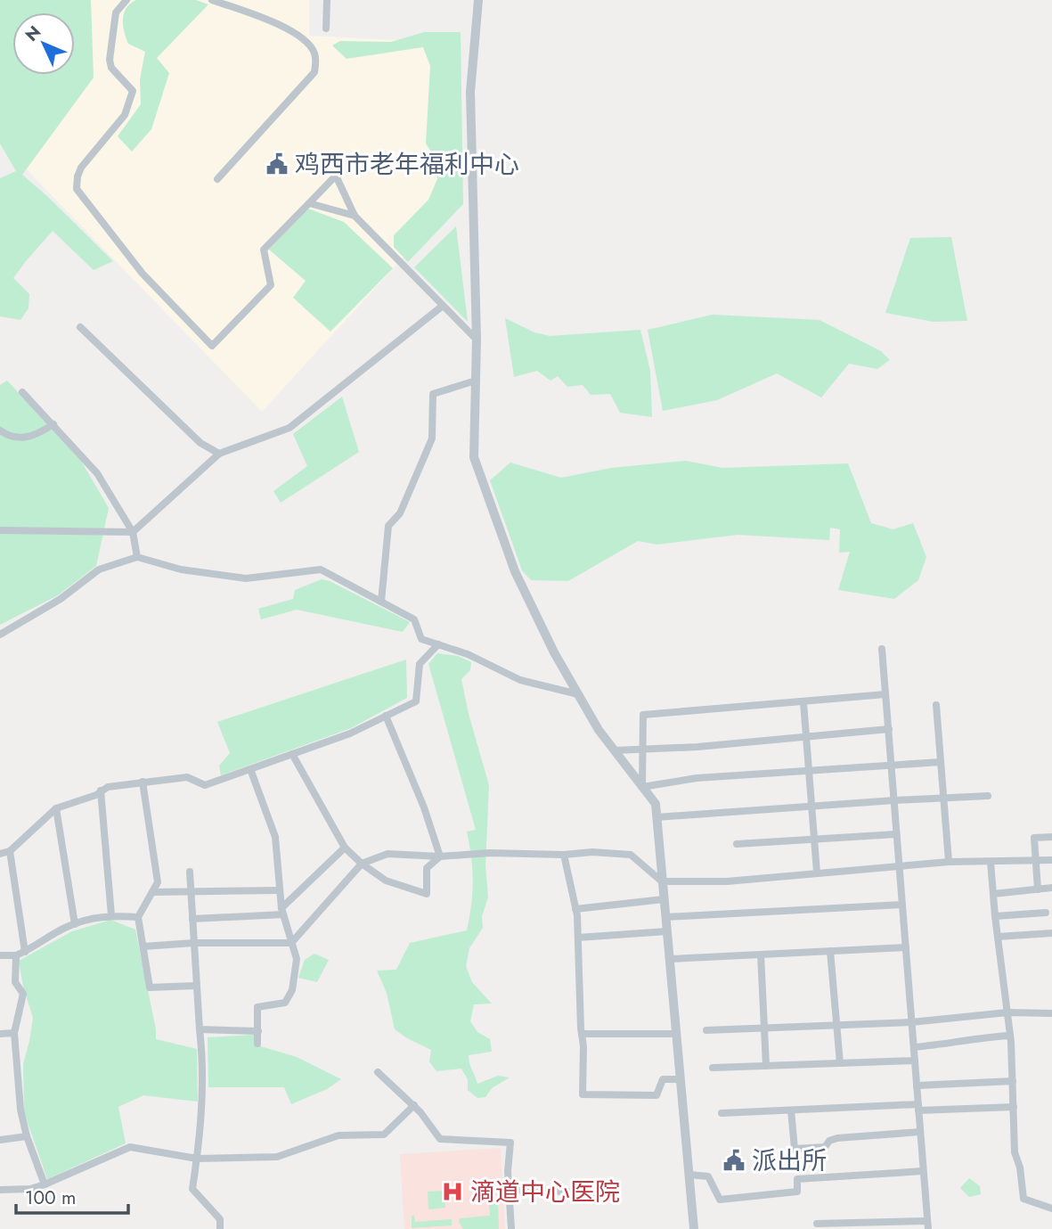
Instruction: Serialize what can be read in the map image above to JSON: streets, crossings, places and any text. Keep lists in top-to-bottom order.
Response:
{
  "places": {
    "public building": ["鸡西市老年福利中心", "派出所"],
    "hospital": ["滴道中心医院"]
  },
  "scale_bar": "100 m",
  "north": "top left"
}
